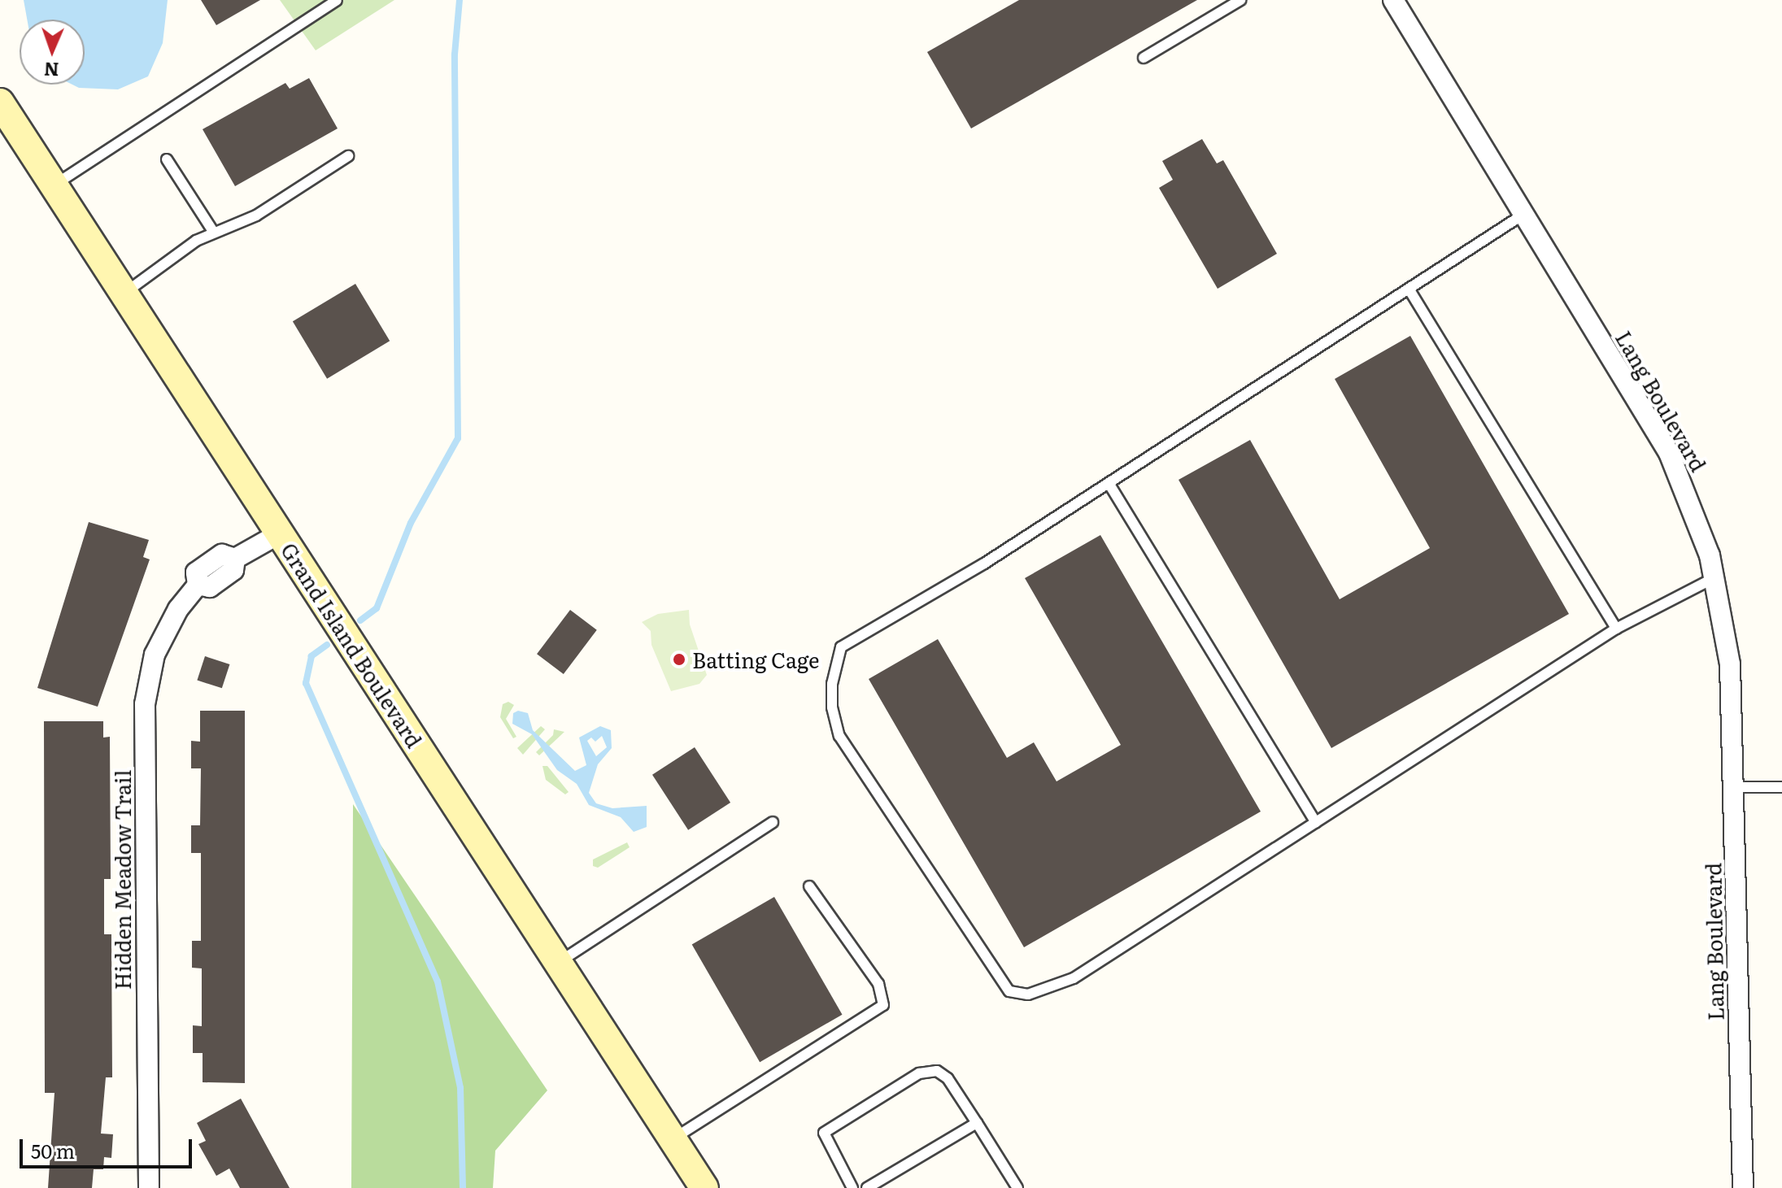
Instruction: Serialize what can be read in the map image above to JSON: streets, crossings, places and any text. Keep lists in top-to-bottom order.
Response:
{
  "streets": {
    "main road": ["Grand Island Boulevard"],
    "street": ["Lang Boulevard", "Hidden Meadow Trail"]
  },
  "crossings": [
    ["Grand Island Boulevard", "Hidden Meadow Trail"]
  ],
  "places": ["Batting Cage"],
  "scale_bar": "50 m",
  "north": "bottom"
}
